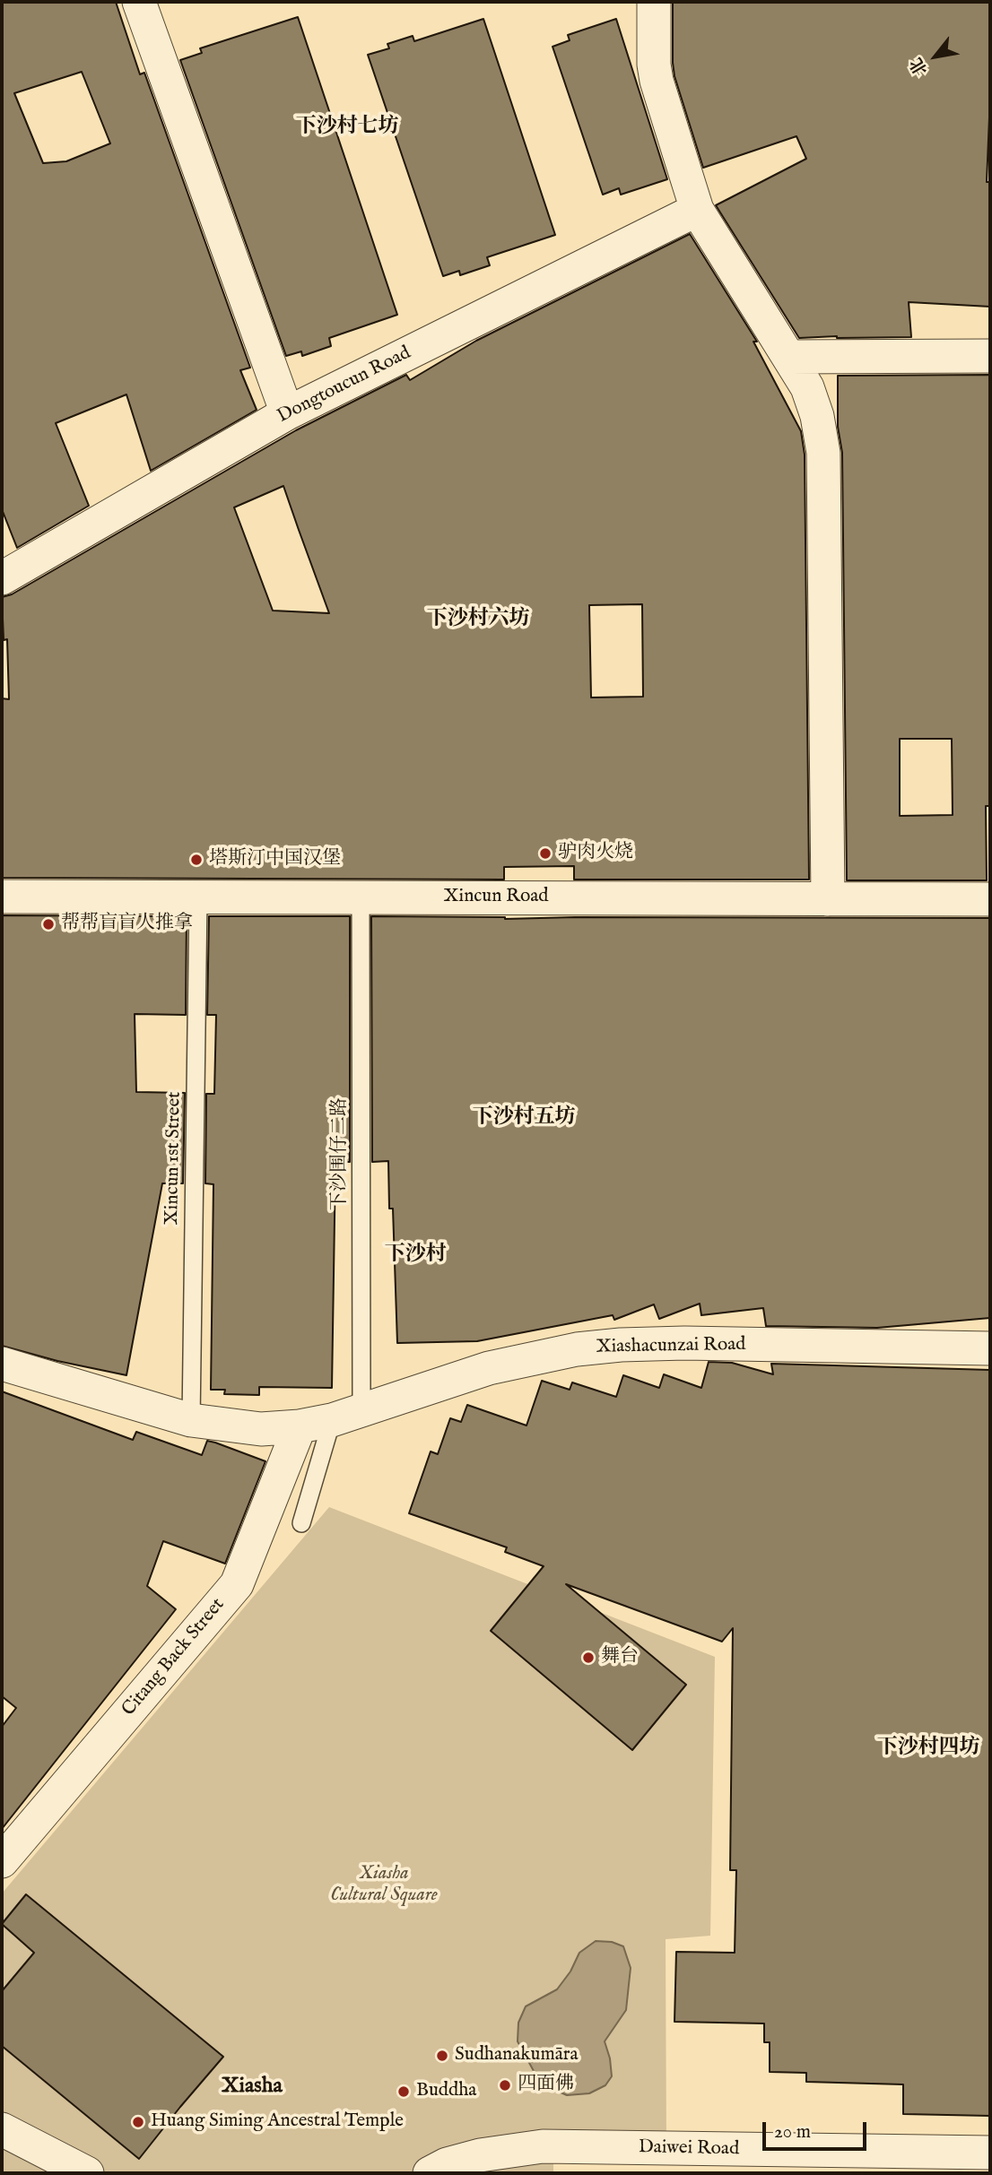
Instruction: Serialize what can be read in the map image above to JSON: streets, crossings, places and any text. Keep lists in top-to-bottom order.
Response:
{
  "streets": {
    "street": [
      "Dongtoucun Road",
      "Xincun Road",
      "Xiashacunzai Road",
      "Citang Back Street",
      "Daiwei Road"
    ],
    "lane": ["下沙围仔二路", "Xincun 1st Street"]
  },
  "crossings": [
    ["Xincun Road", "下沙围仔二路"],
    ["Xincun Road", "Xincun 1st Street"],
    ["下沙围仔二路", "Xiashacunzai Road"],
    ["Xincun 1st Street", "Xiashacunzai Road"],
    ["Xiashacunzai Road", "Citang Back Street"]
  ],
  "districts": [
    "下沙村七坊",
    "下沙村六坊",
    "下沙村五坊",
    "下沙村",
    "下沙村四坊",
    "Xiasha"
  ],
  "parks": ["Xiasha Cultural Square"],
  "places": [
    "驴肉火烧",
    "塔斯汀中国汉堡",
    "帮帮盲盲人推拿",
    "舞台",
    "Sudhanakumāra",
    "四面佛",
    "Buddha",
    "Huang Siming Ancestral Temple"
  ],
  "scale_bar": "20 m",
  "north": "bottom left"
}
